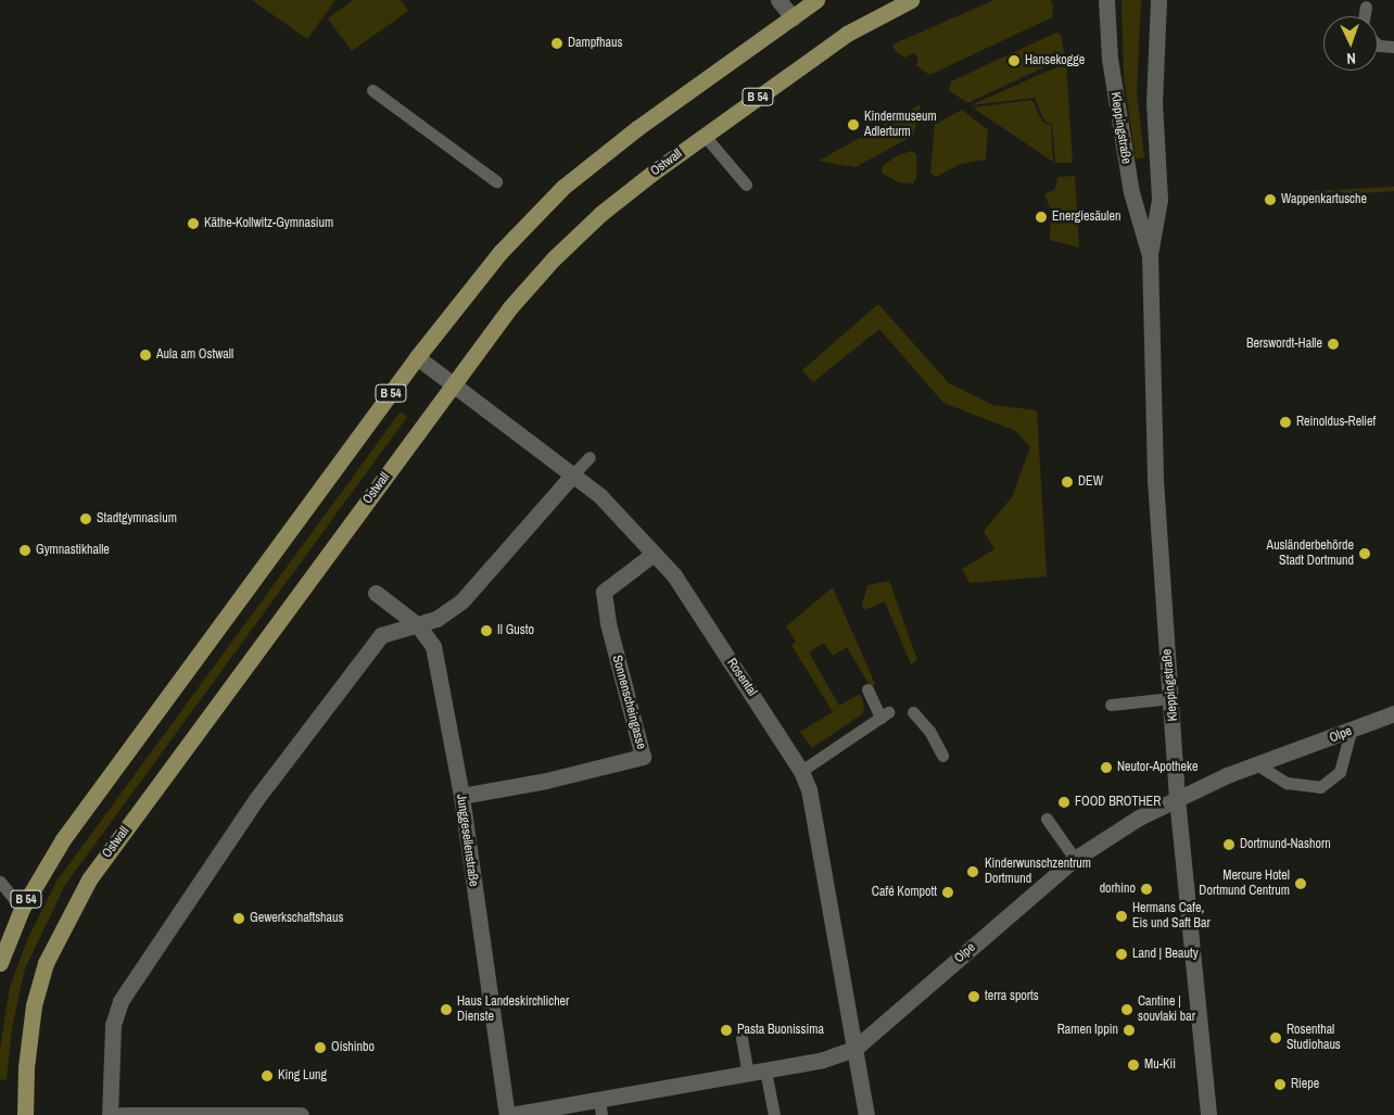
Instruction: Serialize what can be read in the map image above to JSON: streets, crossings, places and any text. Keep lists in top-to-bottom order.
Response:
{
  "streets": {
    "main road": ["B 54", "Ostwall"],
    "street": [
      "Kleppingstraße",
      "Rosental",
      "Sonnenscheingasse",
      "Olpe",
      "Junggesellenstraße"
    ]
  },
  "crossings": [
    ["B 54", "Rosental"],
    ["Kleppingstraße", "Olpe"],
    ["Ostwall", "Rosental"],
    ["Rosental", "Sonnenscheingasse"],
    ["Rosental", "Olpe"],
    ["Sonnenscheingasse", "Junggesellenstraße"],
    ["Olpe", "Junggesellenstraße"]
  ],
  "places": [
    "Dampfhaus",
    "Hansekogge",
    "Kindermuseum Adlerturm",
    "Wappenkartusche",
    "Energiesäulen",
    "Käthe-Kollwitz-Gymnasium",
    "Berswordt-Halle",
    "Aula am Ostwall",
    "Reinoldus-Relief",
    "DEW",
    "Stadtgymnasium",
    "Gymnastikhalle",
    "Ausländerbehörde Stadt Dortmund",
    "Il Gusto",
    "Neutor-Apotheke",
    "FOOD BROTHER",
    "Dortmund-Nashorn",
    "Kinderwunschzentrum Dortmund",
    "Mercure Hotel Dortmund Centrum",
    "dorhino",
    "Café Kompott",
    "Hermans Cafe, Eis und Saft Bar",
    "Gewerkschaftshaus",
    "Land | Beauty",
    "terra sports",
    "Haus Landeskirchlicher Dienste",
    "Cantine | souvlaki bar",
    "Pasta Buonissima",
    "Ramen Ippin",
    "Rosenthal Studiohaus",
    "Oishinbo",
    "Mu-Kii",
    "King Lung",
    "Riepe"
  ],
  "north": "bottom"
}
